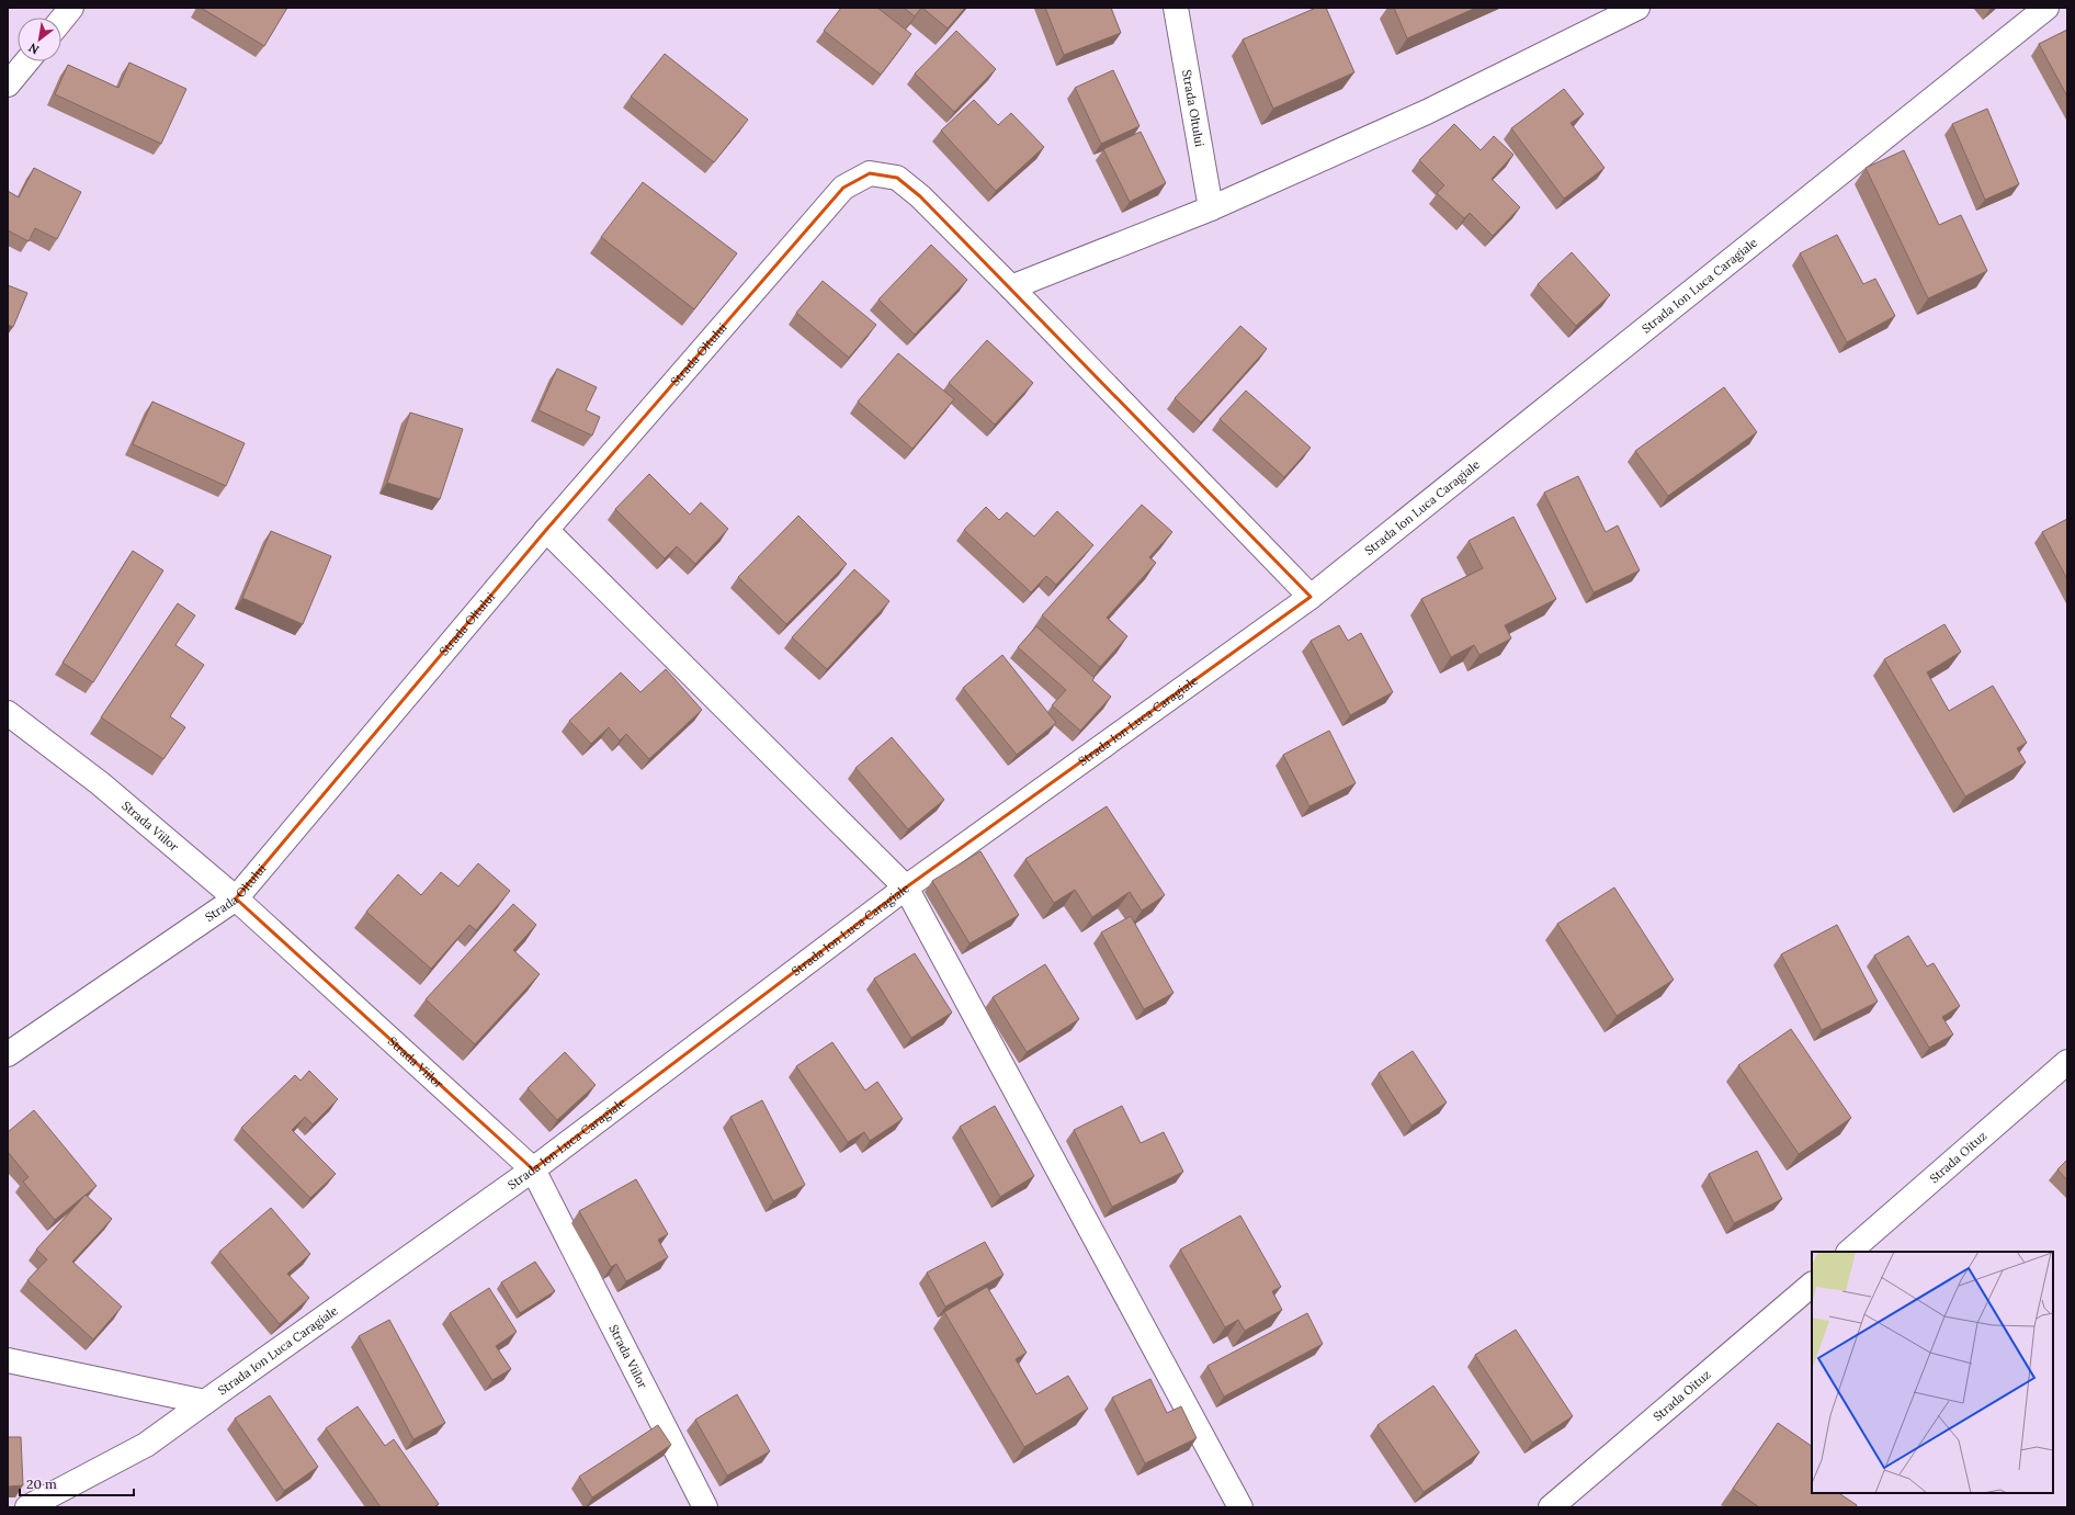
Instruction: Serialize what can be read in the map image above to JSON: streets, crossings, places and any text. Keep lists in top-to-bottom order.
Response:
{
  "streets": {
    "street": [
      "Strada Oltului",
      "Strada Ion Luca Caragiale",
      "Strada Viilor",
      "Strada Oituz"
    ]
  },
  "crossings": [
    ["Strada Oltului", "Strada Viilor"],
    ["Strada Ion Luca Caragiale", "Strada Viilor"]
  ],
  "scale_bar": "20 m",
  "north": "bottom left"
}
